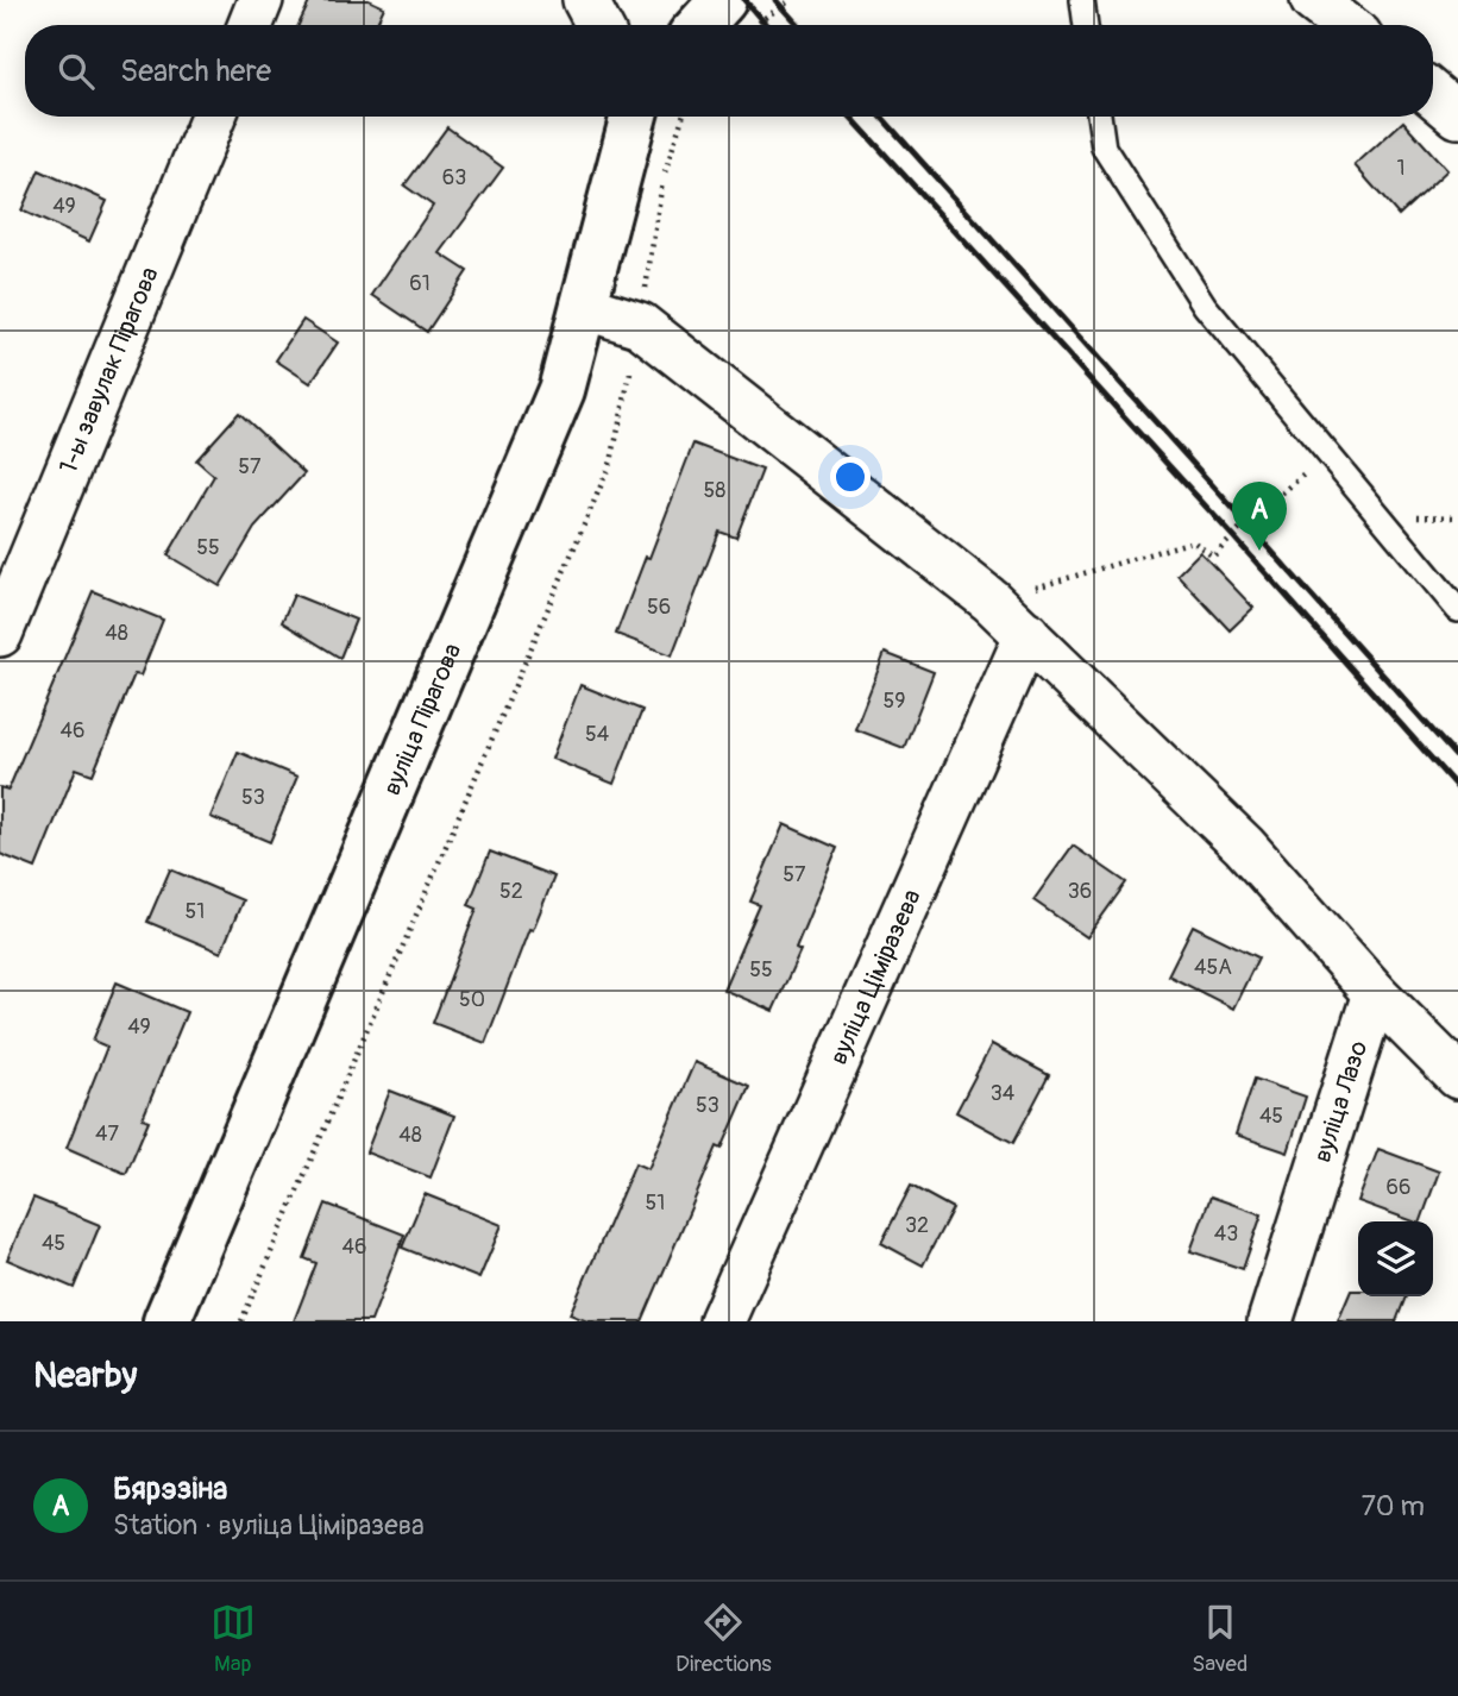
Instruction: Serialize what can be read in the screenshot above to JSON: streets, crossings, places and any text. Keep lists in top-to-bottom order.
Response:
{
  "streets": {
    "main road": ["вуліца Пірагова"],
    "street": ["1-ы завулак Пірагова", "вуліца Ціміразева", "вуліца Лазо"]
  },
  "house_numbers": [
    "1",
    "63",
    "49",
    "61",
    "57",
    "58",
    "55",
    "56",
    "48",
    "59",
    "46",
    "54",
    "53",
    "57",
    "52",
    "36",
    "51",
    "45А",
    "55",
    "50",
    "49",
    "34",
    "53",
    "45",
    "47",
    "48",
    "66",
    "51",
    "32",
    "43",
    "45",
    "46"
  ],
  "page": {
    "search": "Search here",
    "pins": "A",
    "heading": "Nearby",
    "list": [
      {
        "mark": "A",
        "name": "Бярэзіна",
        "note": "Station · вуліца Ціміразева",
        "value": "70 m"
      }
    ],
    "nav": ["Map", "Directions", "Saved"]
  }
}
